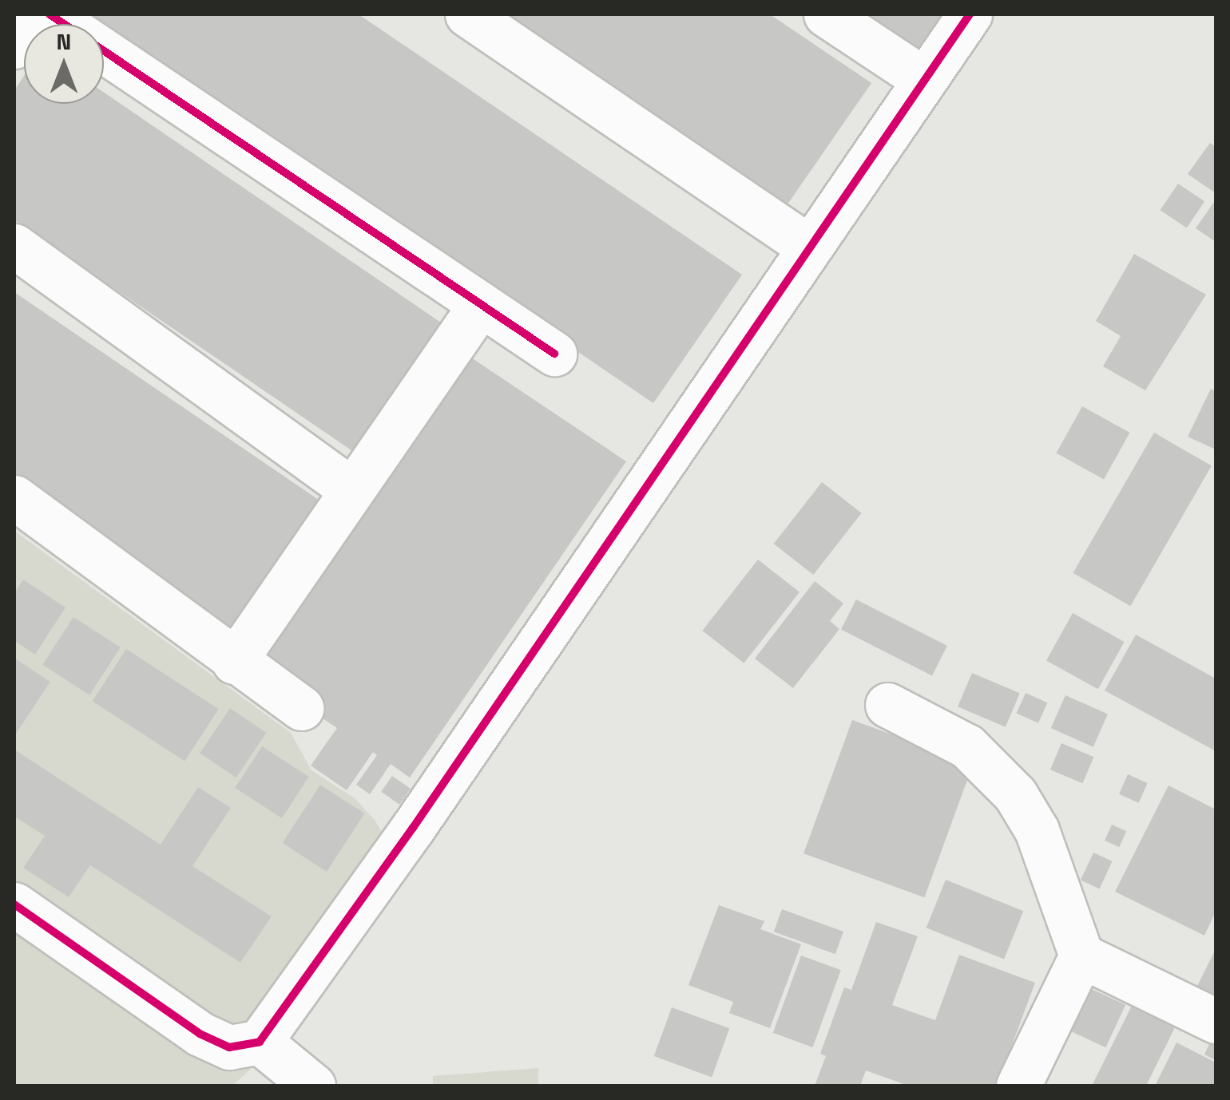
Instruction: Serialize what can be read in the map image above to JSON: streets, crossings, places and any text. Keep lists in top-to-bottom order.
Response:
{
  "north": "top"
}
